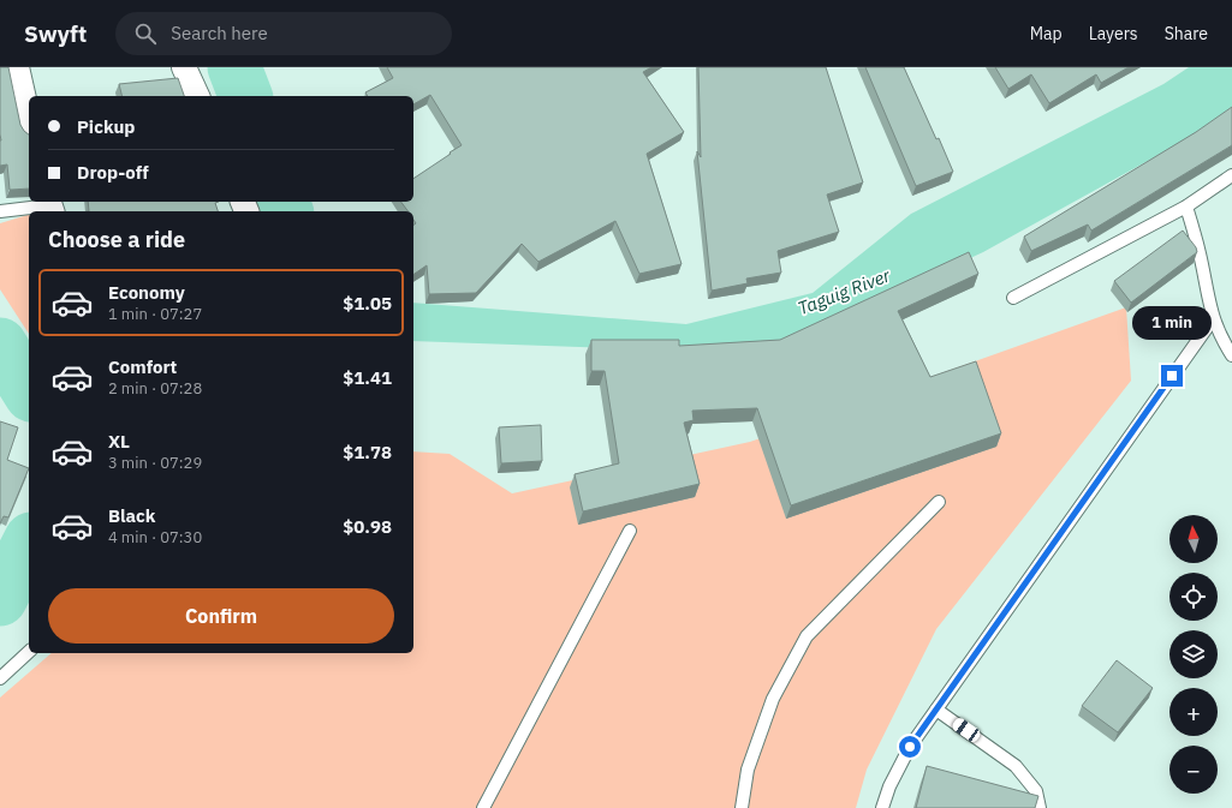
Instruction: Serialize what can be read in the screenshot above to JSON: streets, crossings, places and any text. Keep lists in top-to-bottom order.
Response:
{
  "water": ["Taguig River"],
  "north": "top",
  "page": {
    "header": "Swyft",
    "search": "Search here",
    "nav": ["Map", "Layers", "Share"],
    "banner": ["Pickup", "Drop-off"],
    "heading": "Choose a ride",
    "list": [
      {
        "name": "Economy",
        "note": "1 min · 07:27",
        "value": "$1.05"
      },
      {
        "name": "Comfort",
        "note": "2 min · 07:28",
        "value": "$1.41"
      },
      {
        "name": "XL",
        "note": "3 min · 07:29",
        "value": "$1.78"
      },
      {
        "name": "Black",
        "note": "4 min · 07:30",
        "value": "$0.98"
      }
    ],
    "bubble": "1 min",
    "map_buttons": ["+", "−"],
    "buttons": "Confirm"
  }
}
